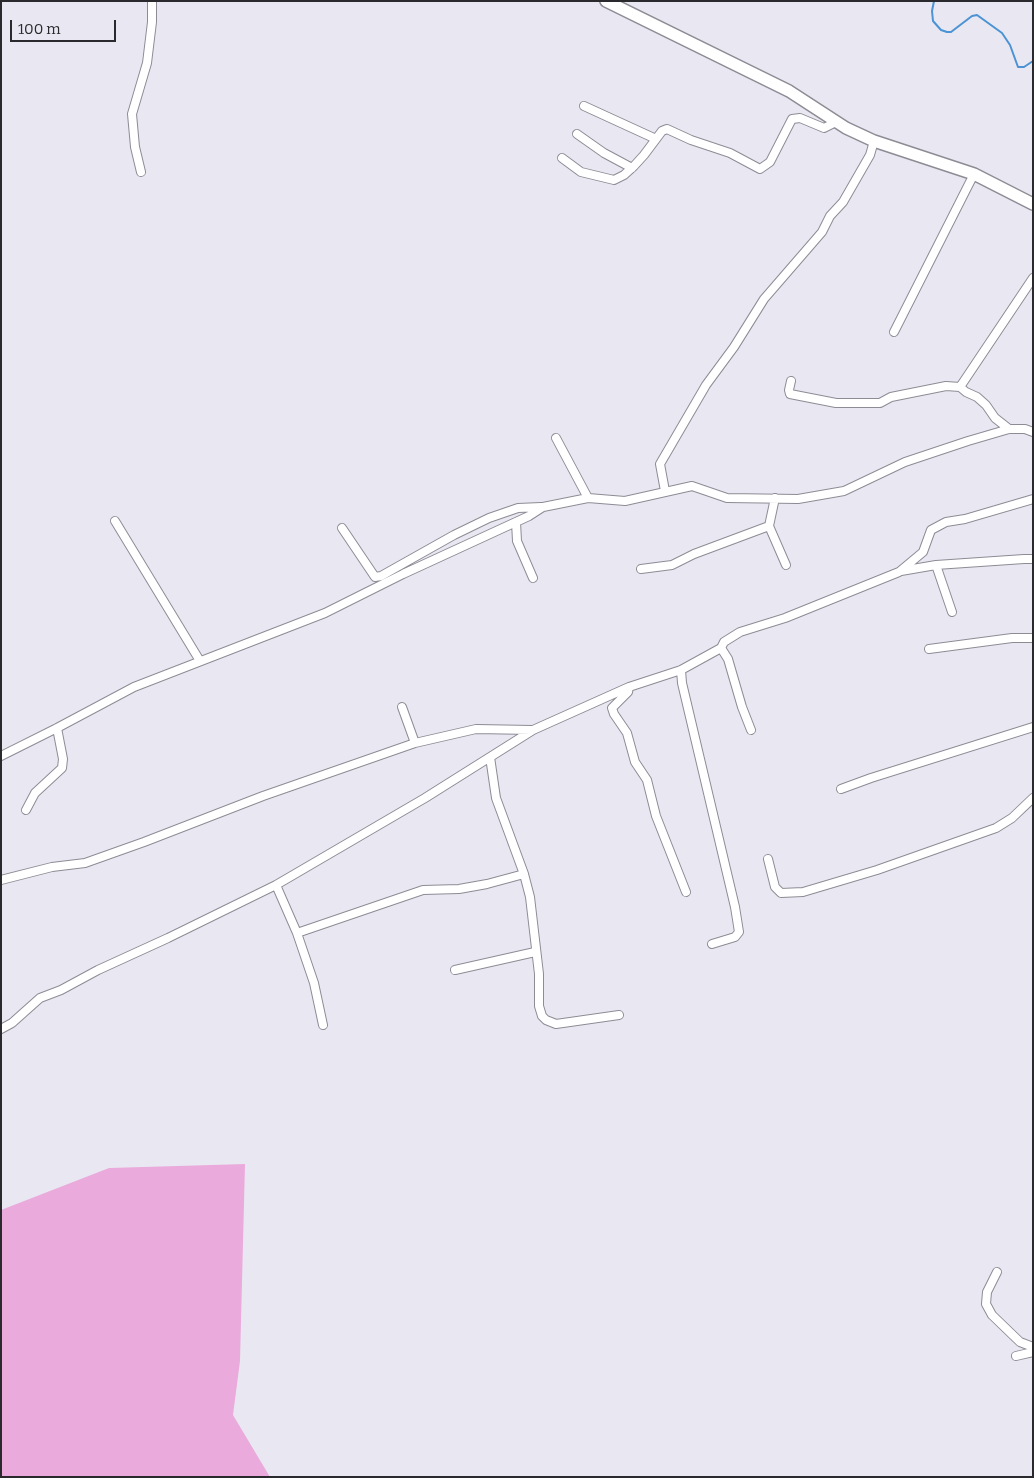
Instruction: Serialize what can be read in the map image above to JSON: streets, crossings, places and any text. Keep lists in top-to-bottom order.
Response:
{
  "scale_bar": "100 m"
}
